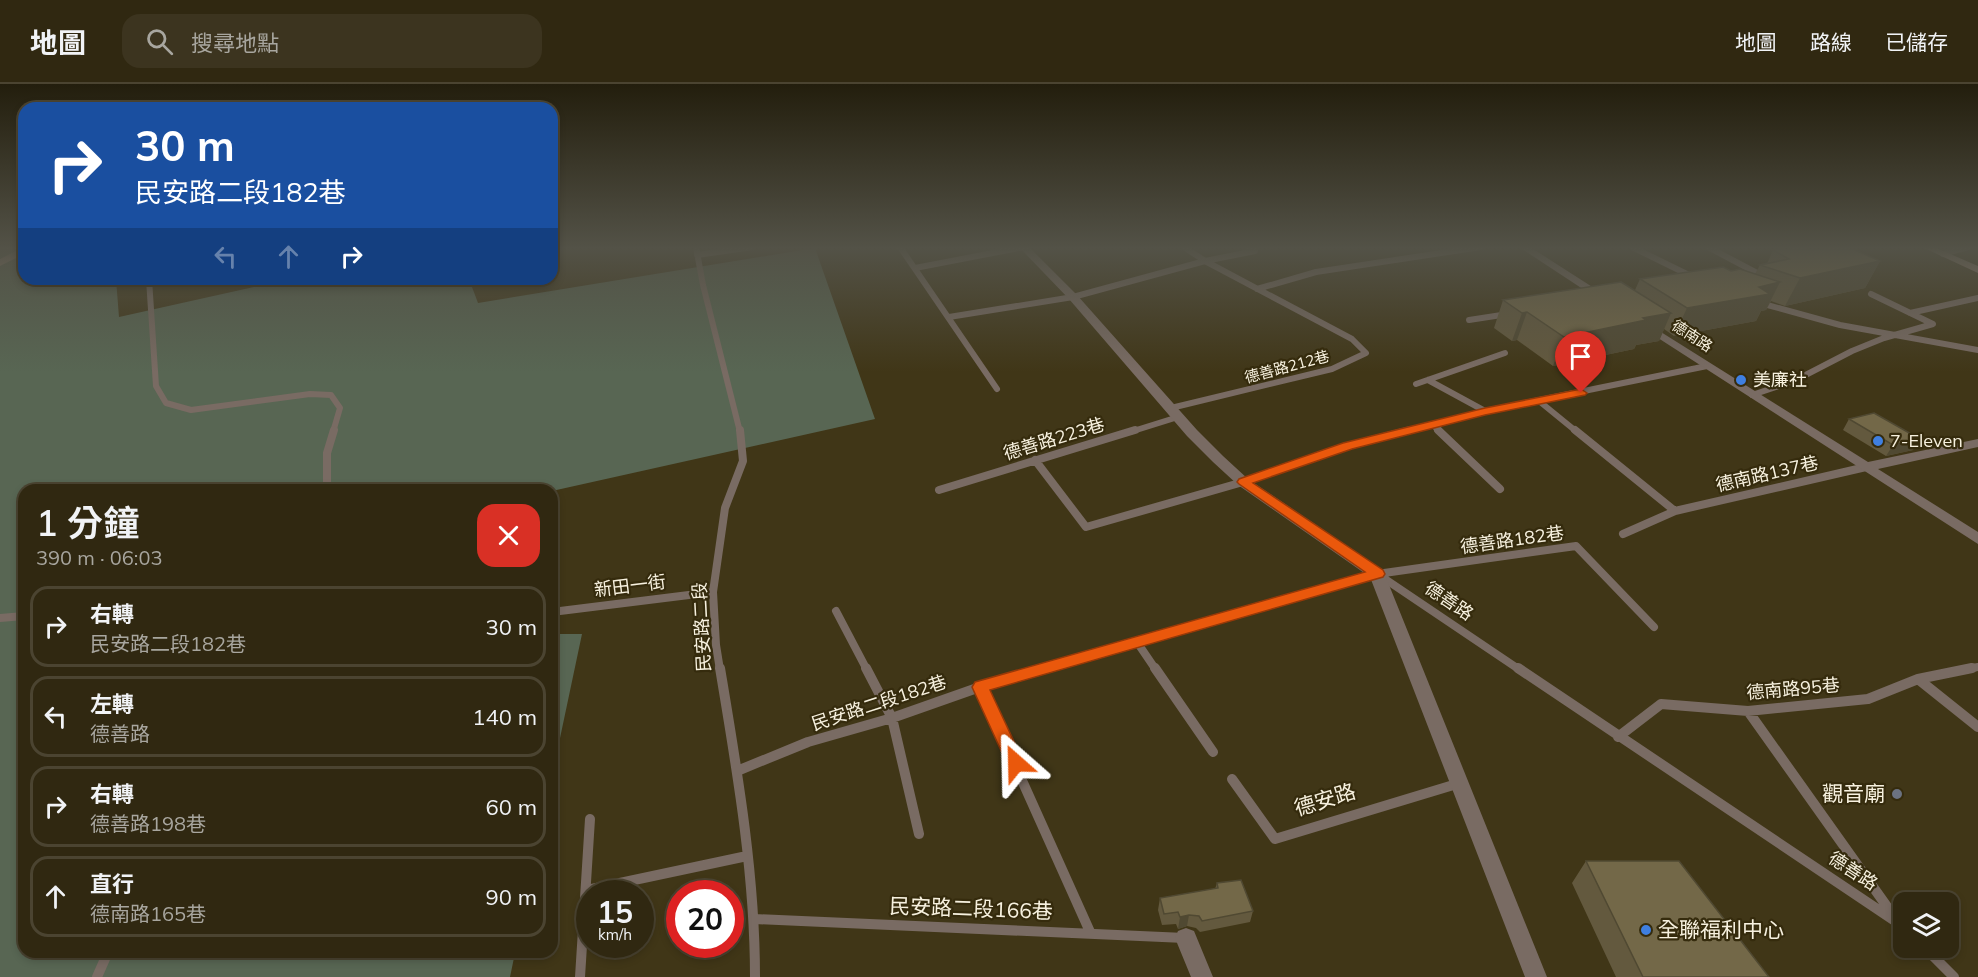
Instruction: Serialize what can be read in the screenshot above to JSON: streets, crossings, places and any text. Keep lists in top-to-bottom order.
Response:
{
  "streets": {
    "street": ["德南路", "德善路"],
    "lane": [
      "德善路212巷",
      "德善路223巷",
      "德南路137巷",
      "德善路182巷",
      "新田一街",
      "民安路二段",
      "德南路95巷",
      "民安路二段182巷",
      "德安路",
      "民安路二段166巷"
    ]
  },
  "crossings": [
    ["德南路", "德南路137巷"],
    ["德善路212巷", "德善路223巷"],
    ["德善路212巷", "德善路"],
    ["德善路223巷", "德善路"],
    ["德善路182巷", "德善路"],
    ["德善路182巷", "民安路二段182巷"],
    ["新田一街", "民安路二段"],
    ["德善路", "德南路95巷"],
    ["德善路", "民安路二段182巷"],
    ["民安路二段", "民安路二段182巷"],
    ["民安路二段", "民安路二段166巷"]
  ],
  "places": [
    "美廉社",
    "7-Eleven",
    "觀音廟",
    "全聯福利中心"
  ],
  "page": {
    "header": "地圖",
    "search": "搜尋地點",
    "nav": ["地圖", "路線", "已儲存"],
    "turn": ["30 m", "民安路二段182巷"],
    "heading": ["1 分鐘", "390 m · 06:03"],
    "list": [
      {
        "name": "右轉",
        "note": "民安路二段182巷",
        "value": "30 m"
      },
      {
        "name": "左轉",
        "note": "德善路",
        "value": "140 m"
      },
      {
        "name": "右轉",
        "note": "德善路198巷",
        "value": "60 m"
      },
      {
        "name": "直行",
        "note": "德南路165巷",
        "value": "90 m"
      }
    ],
    "speed": "15 km/h",
    "limit": "20"
  }
}
